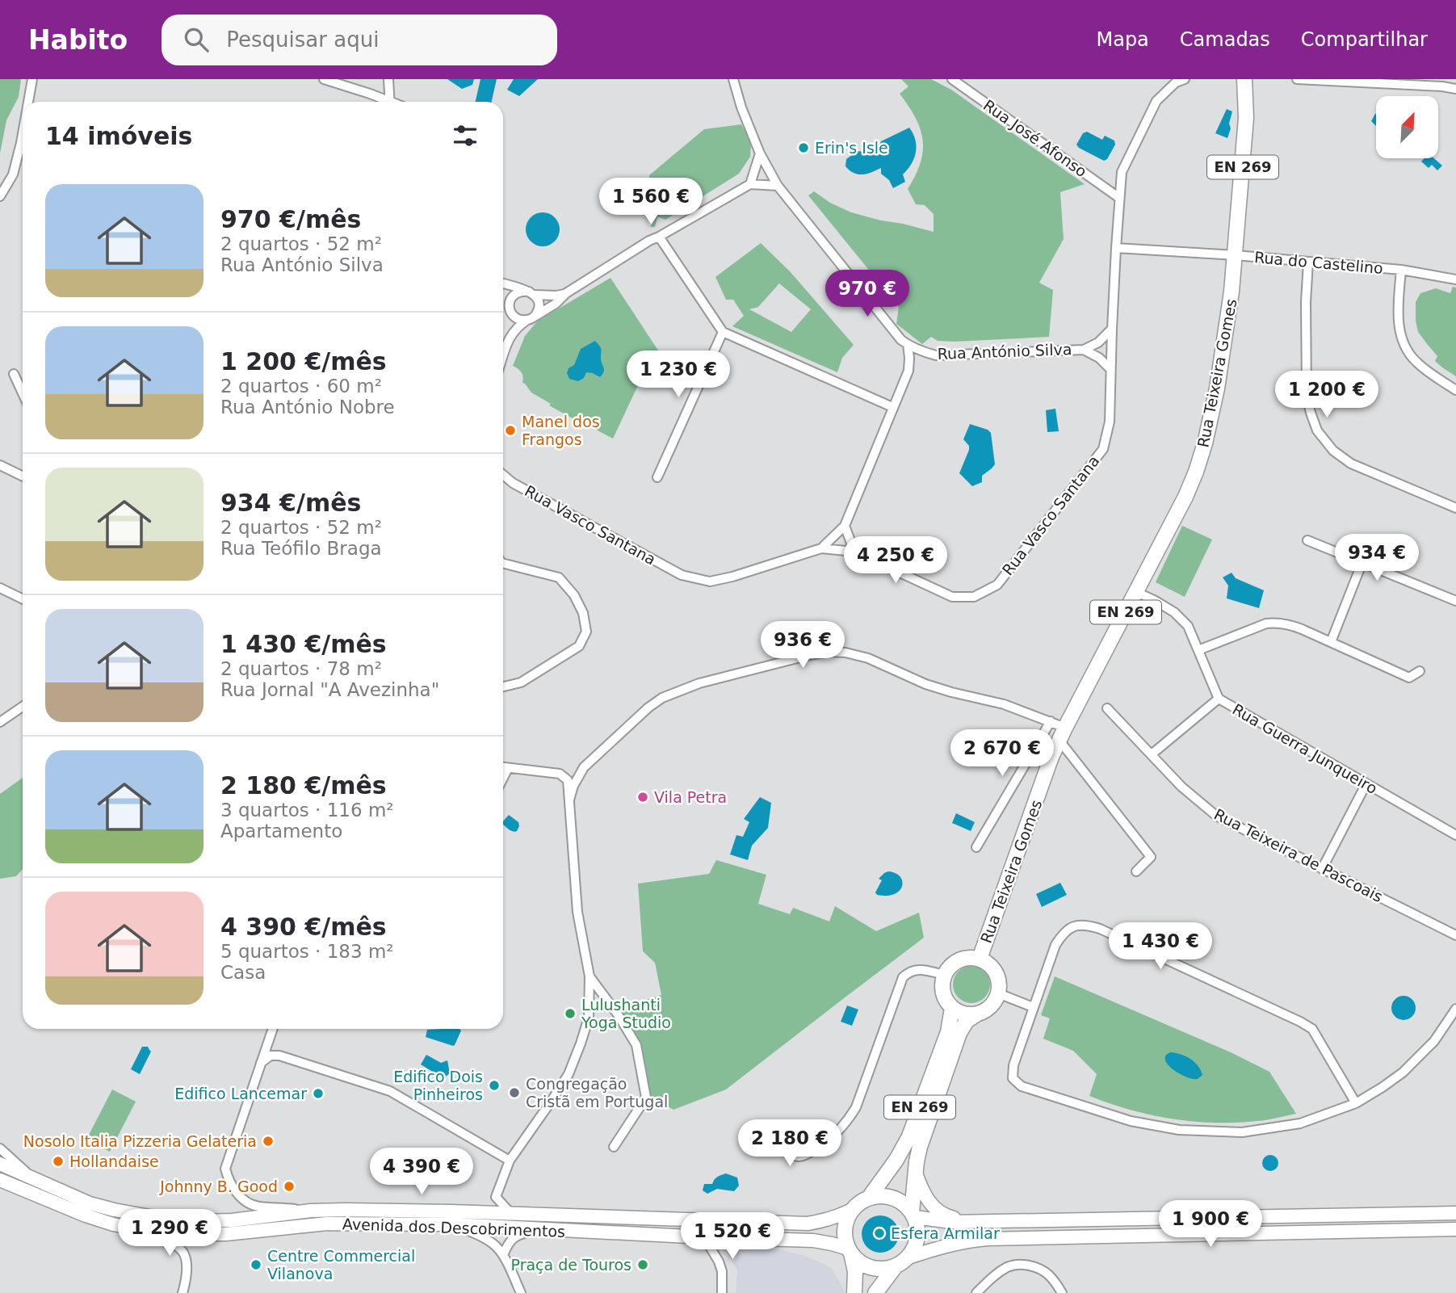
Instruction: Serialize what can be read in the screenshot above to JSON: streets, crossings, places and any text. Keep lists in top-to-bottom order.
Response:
{
  "streets": {
    "main road": ["EN 269", "Rua Teixeira Gomes", "Avenida dos Descobrimentos"],
    "street": [
      "Rua José Afonso",
      "Rua do Castelino",
      "Rua António Silva",
      "Rua Vasco Santana",
      "Rua Guerra Junqueiro",
      "Rua Teixeira de Pascoais"
    ]
  },
  "crossings": [
    ["Rua José Afonso", "Rua Vasco Santana"],
    ["EN 269", "Rua Teixeira Gomes"],
    ["EN 269", "Avenida dos Descobrimentos"],
    ["Rua do Castelino", "Rua Teixeira Gomes"],
    ["Rua António Silva", "Rua Vasco Santana"],
    ["Rua Teixeira Gomes", "Rua Guerra Junqueiro"]
  ],
  "places": [
    "Erin's Isle",
    "Manel dos Frangos",
    "Vila Petra",
    "Lulushanti Yoga Studio",
    "Edifico Dois Pinheiros",
    "Congregação Cristã em Portugal",
    "Edifico Lancemar",
    "Nosolo Italia Pizzeria Gelateria",
    "Hollandaise",
    "Johnny B. Good",
    "Esfera Armilar",
    "Centre Commercial Vilanova",
    "Praça de Touros"
  ],
  "north": "top right",
  "page": {
    "header": "Habito",
    "search": "Pesquisar aqui",
    "nav": ["Mapa", "Camadas", "Compartilhar"],
    "heading": "14 imóveis",
    "list": [
      {
        "name": "970 €/mês",
        "note": "2 quartos · 52 m² · Rua António Silva"
      },
      {
        "name": "1 200 €/mês",
        "note": "2 quartos · 60 m² · Rua António Nobre"
      },
      {
        "name": "934 €/mês",
        "note": "2 quartos · 52 m² · Rua Teófilo Braga"
      },
      {
        "name": "1 430 €/mês",
        "note": "2 quartos · 78 m² · Rua Jornal \"A Avezinha\""
      },
      {
        "name": "2 180 €/mês",
        "note": "3 quartos · 116 m² · Apartamento"
      },
      {
        "name": "4 390 €/mês",
        "note": "5 quartos · 183 m² · Casa"
      }
    ],
    "price": [
      "1 560 €",
      "970 €",
      "1 230 €",
      "1 200 €",
      "934 €",
      "4 250 €",
      "936 €",
      "2 670 €",
      "1 430 €",
      "2 180 €",
      "4 390 €",
      "1 900 €",
      "1 290 €",
      "1 520 €"
    ]
  }
}
